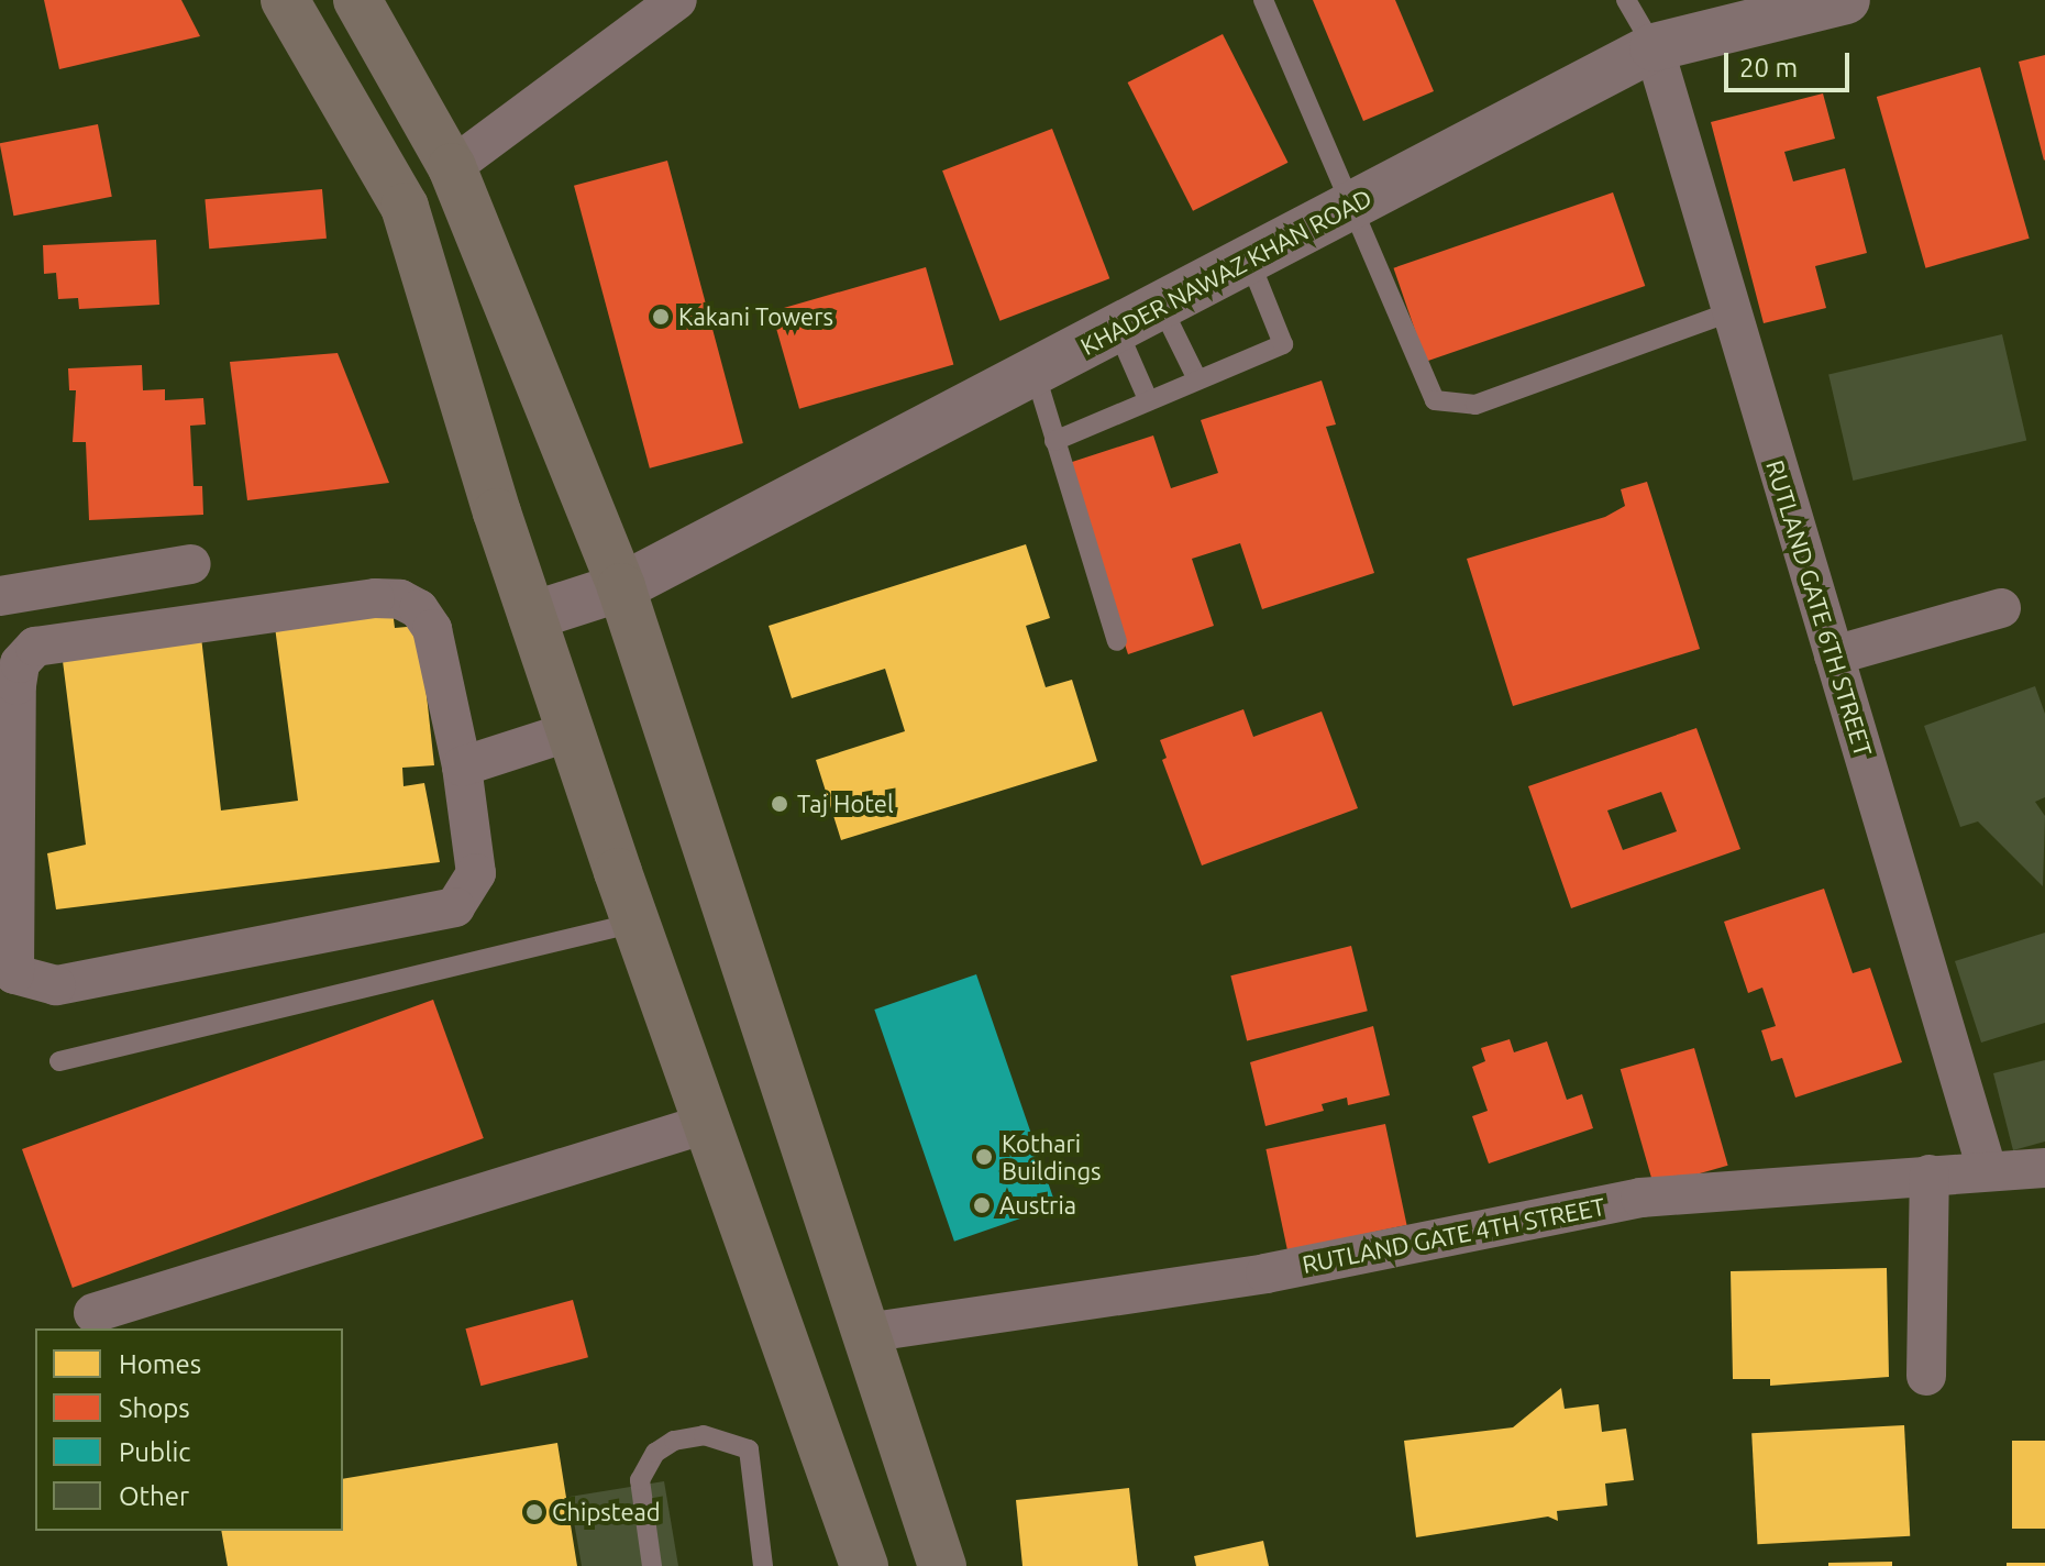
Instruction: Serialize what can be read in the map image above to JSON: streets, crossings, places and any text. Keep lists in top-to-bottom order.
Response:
{
  "streets": {
    "street": ["KHADER NAWAZ KHAN ROAD", "RUTLAND GATE 6TH STREET", "RUTLAND GATE 4TH STREET"]
  },
  "crossings": [
    ["KHADER NAWAZ KHAN ROAD", "RUTLAND GATE 6TH STREET"],
    ["RUTLAND GATE 6TH STREET", "RUTLAND GATE 4TH STREET"]
  ],
  "places": [
    "Kakani Towers",
    "Taj Hotel",
    "Kothari Buildings",
    "Austria",
    "Chipstead"
  ],
  "legend": [
    "Homes",
    "Shops",
    "Public",
    "Other"
  ],
  "scale_bar": "20 m"
}
